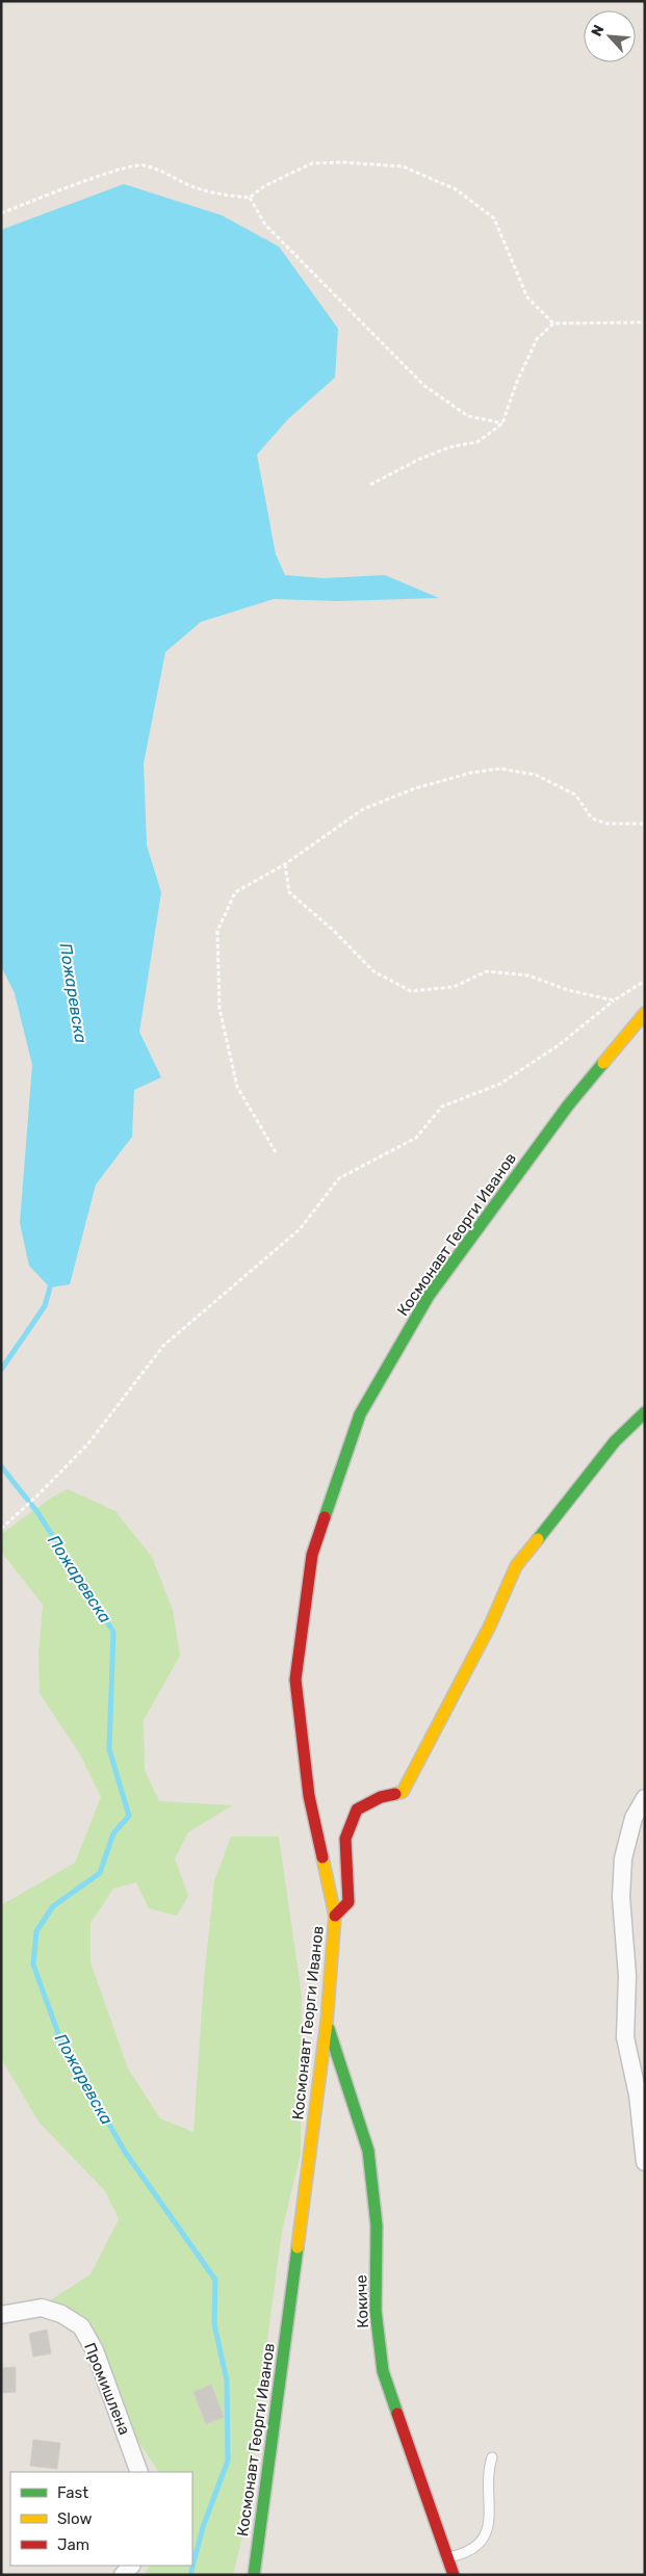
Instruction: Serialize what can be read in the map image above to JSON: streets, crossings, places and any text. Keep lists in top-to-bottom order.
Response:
{
  "streets": {
    "street": ["Космонавт Георги Иванов", "Кокиче", "Промишлена"]
  },
  "crossings": [
    ["Космонавт Георги Иванов", "Кокиче"]
  ],
  "water": ["Пожаревска"],
  "legend": ["Fast", "Slow", "Jam"],
  "north": "top left"
}
